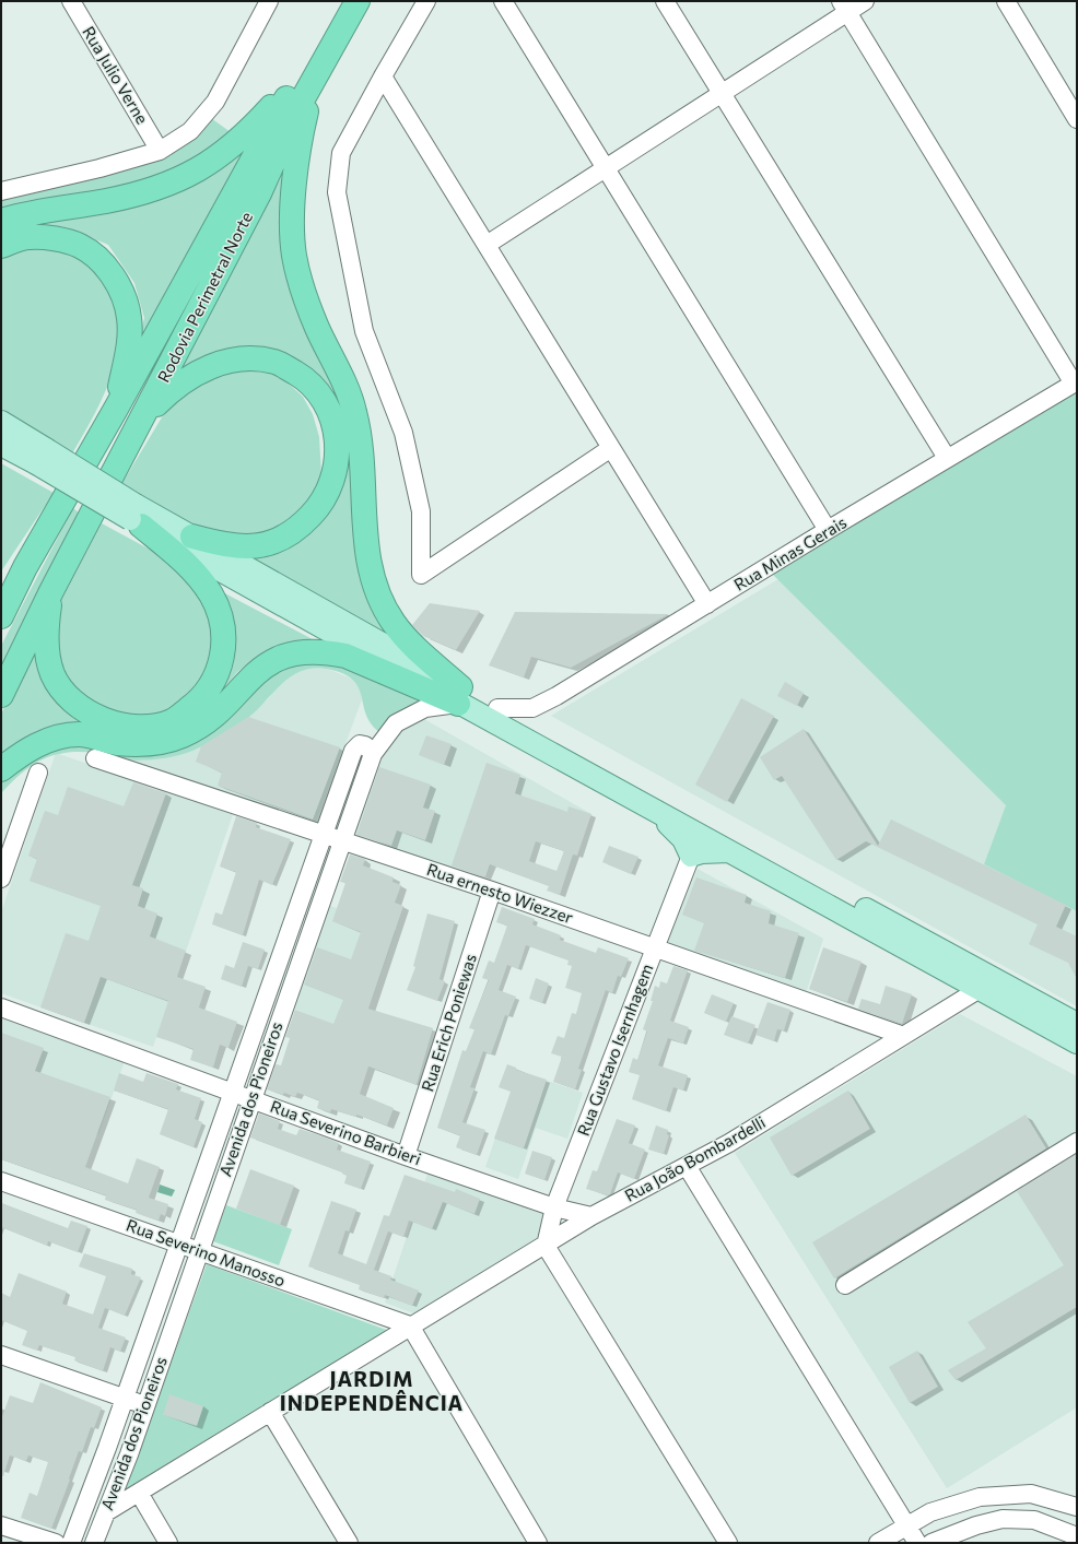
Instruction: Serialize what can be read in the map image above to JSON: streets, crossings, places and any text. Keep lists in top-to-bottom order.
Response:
{
  "streets": {
    "highway": ["Rodovia Perimetral Norte"],
    "street": [
      "Rua Julio Verne",
      "Rua Minas Gerais",
      "Rua ernesto Wiezzer",
      "Rua Erich Poniewas",
      "Rua Gustavo Isernhagem",
      "Avenida dos Pioneiros",
      "Rua Severino Barbieri",
      "Rua João Bombardelli",
      "Rua Severino Manosso"
    ]
  },
  "crossings": [
    ["Rua ernesto Wiezzer", "Rua Erich Poniewas"],
    ["Rua ernesto Wiezzer", "Rua Gustavo Isernhagem"],
    ["Rua ernesto Wiezzer", "Avenida dos Pioneiros"],
    ["Rua ernesto Wiezzer", "Rua João Bombardelli"],
    ["Rua Erich Poniewas", "Rua Severino Barbieri"],
    ["Rua Gustavo Isernhagem", "Rua Severino Barbieri"],
    ["Rua Gustavo Isernhagem", "Rua João Bombardelli"],
    ["Avenida dos Pioneiros", "Rua Severino Barbieri"],
    ["Avenida dos Pioneiros", "Rua João Bombardelli"],
    ["Avenida dos Pioneiros", "Rua Severino Manosso"],
    ["Rua Severino Barbieri", "Rua João Bombardelli"],
    ["Rua João Bombardelli", "Rua Severino Manosso"]
  ],
  "districts": ["JARDIM INDEPENDÊNCIA"]
}
